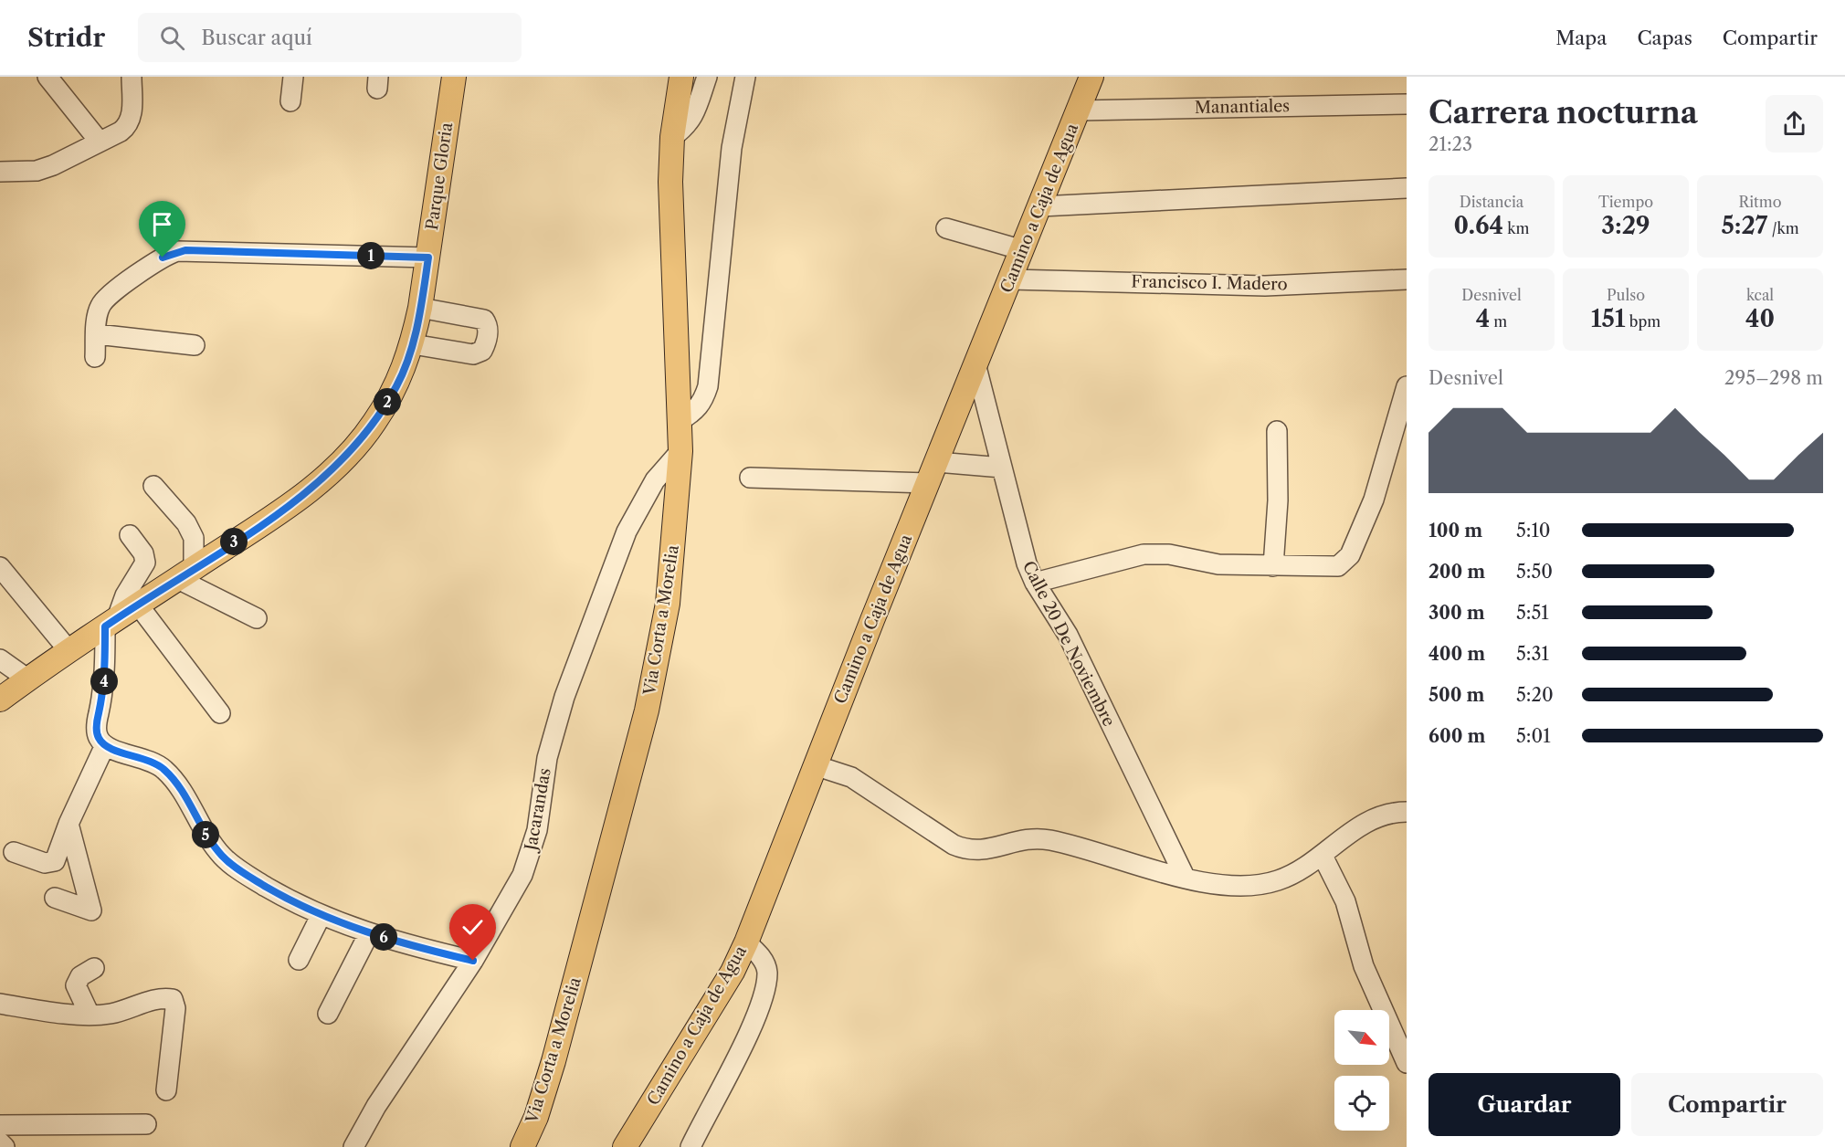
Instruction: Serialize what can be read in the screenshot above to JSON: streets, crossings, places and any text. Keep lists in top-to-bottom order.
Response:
{
  "streets": {
    "main road": ["Parque Gloria", "Camino a Caja de Agua", "Via Corta a Morelia"],
    "street": [
      "Manantiales",
      "Francisco I. Madero",
      "Calle 20 De Noviembre",
      "Jacarandas"
    ]
  },
  "crossings": [
    ["Manantiales", "Camino a Caja de Agua"],
    ["Camino a Caja de Agua", "Francisco I. Madero"],
    ["Camino a Caja de Agua", "Calle 20 De Noviembre"],
    ["Via Corta a Morelia", "Jacarandas"]
  ],
  "north": "bottom right",
  "page": {
    "header": "Stridr",
    "search": "Buscar aquí",
    "nav": ["Mapa", "Capas", "Compartir"],
    "heading": ["Carrera nocturna", "21:23"],
    "stats": [
      ["Distancia", "0.64 km"],
      ["Tiempo", "3:29"],
      ["Ritmo", "5:27 /km"],
      ["Desnivel", "4 m"],
      ["Pulso", "151 bpm"],
      ["kcal", "40"]
    ],
    "pins": [
      "1",
      "2",
      "3",
      "4",
      "5",
      "6"
    ],
    "chart": ["Desnivel", "295–298 m"],
    "list": [
      {
        "name": "100 m",
        "note": "5:10"
      },
      {
        "name": "200 m",
        "note": "5:50"
      },
      {
        "name": "300 m",
        "note": "5:51"
      },
      {
        "name": "400 m",
        "note": "5:31"
      },
      {
        "name": "500 m",
        "note": "5:20"
      },
      {
        "name": "600 m",
        "note": "5:01"
      }
    ],
    "buttons": ["Guardar", "Compartir"]
  }
}
